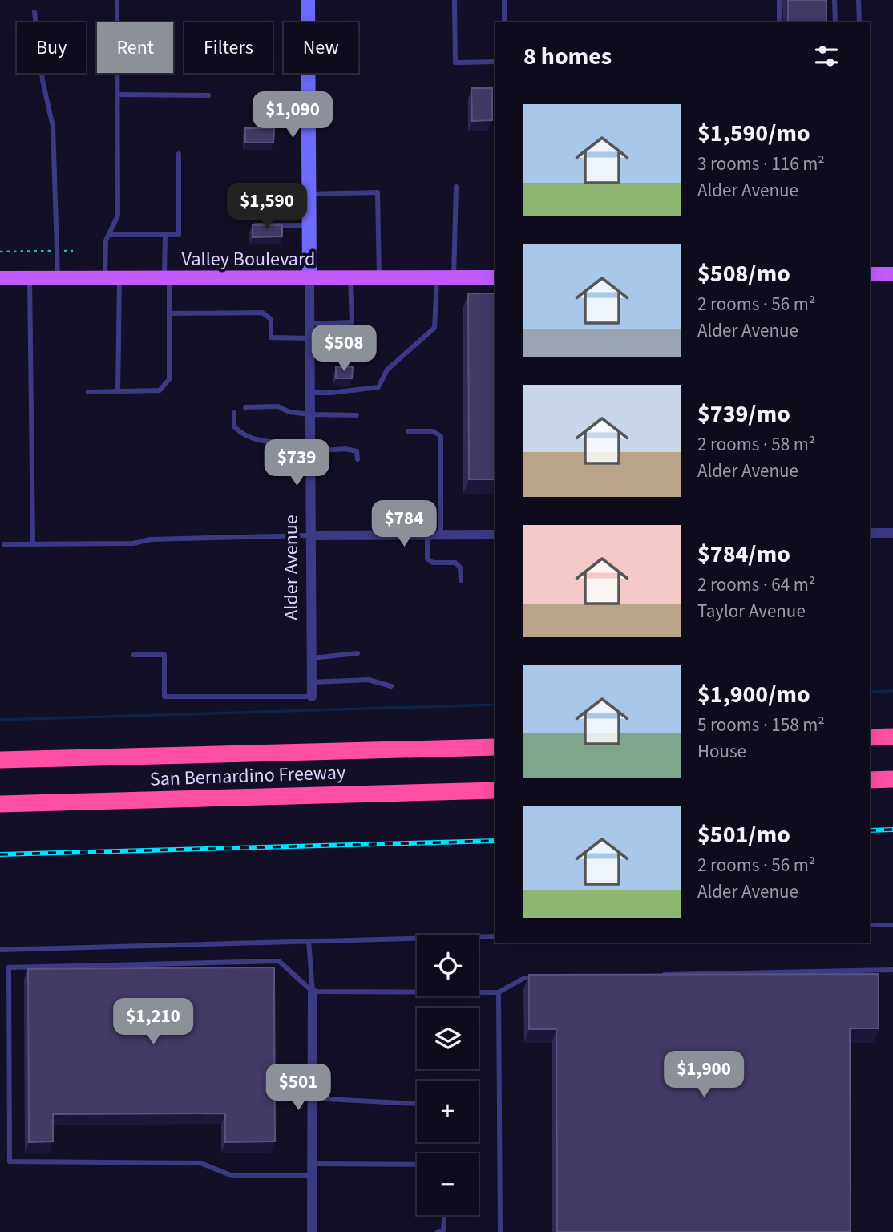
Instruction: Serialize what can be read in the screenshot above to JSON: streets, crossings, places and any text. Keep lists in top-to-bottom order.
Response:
{
  "streets": {
    "highway": ["San Bernardino Freeway"],
    "main road": ["Valley Boulevard", "Alder Avenue"]
  },
  "crossings": [
    ["Valley Boulevard", "Alder Avenue"]
  ],
  "page": {
    "chip": [
      "Buy",
      "Rent",
      "Filters",
      "New"
    ],
    "heading": "8 homes",
    "list": [
      {
        "name": "$1,590/mo",
        "note": "3 rooms · 116 m² · Alder Avenue"
      },
      {
        "name": "$508/mo",
        "note": "2 rooms · 56 m² · Alder Avenue"
      },
      {
        "name": "$739/mo",
        "note": "2 rooms · 58 m² · Alder Avenue"
      },
      {
        "name": "$784/mo",
        "note": "2 rooms · 64 m² · Taylor Avenue"
      },
      {
        "name": "$1,900/mo",
        "note": "5 rooms · 158 m² · House"
      },
      {
        "name": "$501/mo",
        "note": "2 rooms · 56 m² · Alder Avenue"
      }
    ],
    "price": [
      "$1,090",
      "$1,590",
      "$508",
      "$739",
      "$784",
      "$1,210",
      "$1,900",
      "$501"
    ],
    "map_buttons": ["+", "−"]
  }
}
